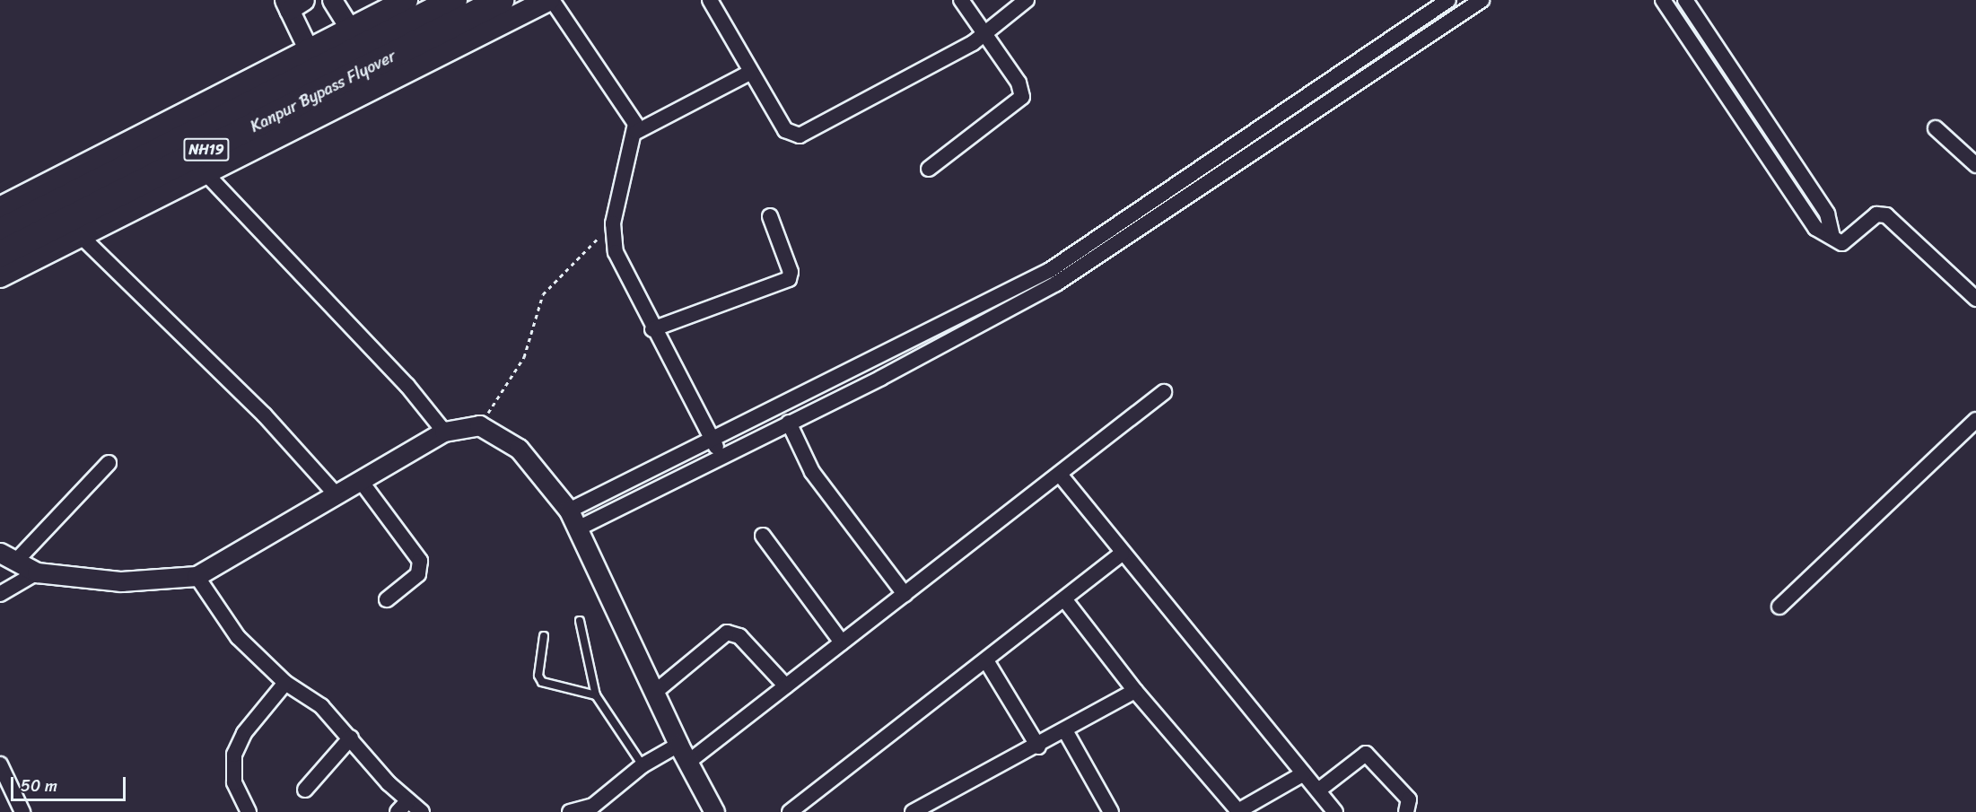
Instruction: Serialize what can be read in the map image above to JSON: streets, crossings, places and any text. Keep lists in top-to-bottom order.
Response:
{
  "streets": {
    "highway": ["Kanpur Bypass Flyover", "NH19"]
  },
  "scale_bar": "50 m"
}
